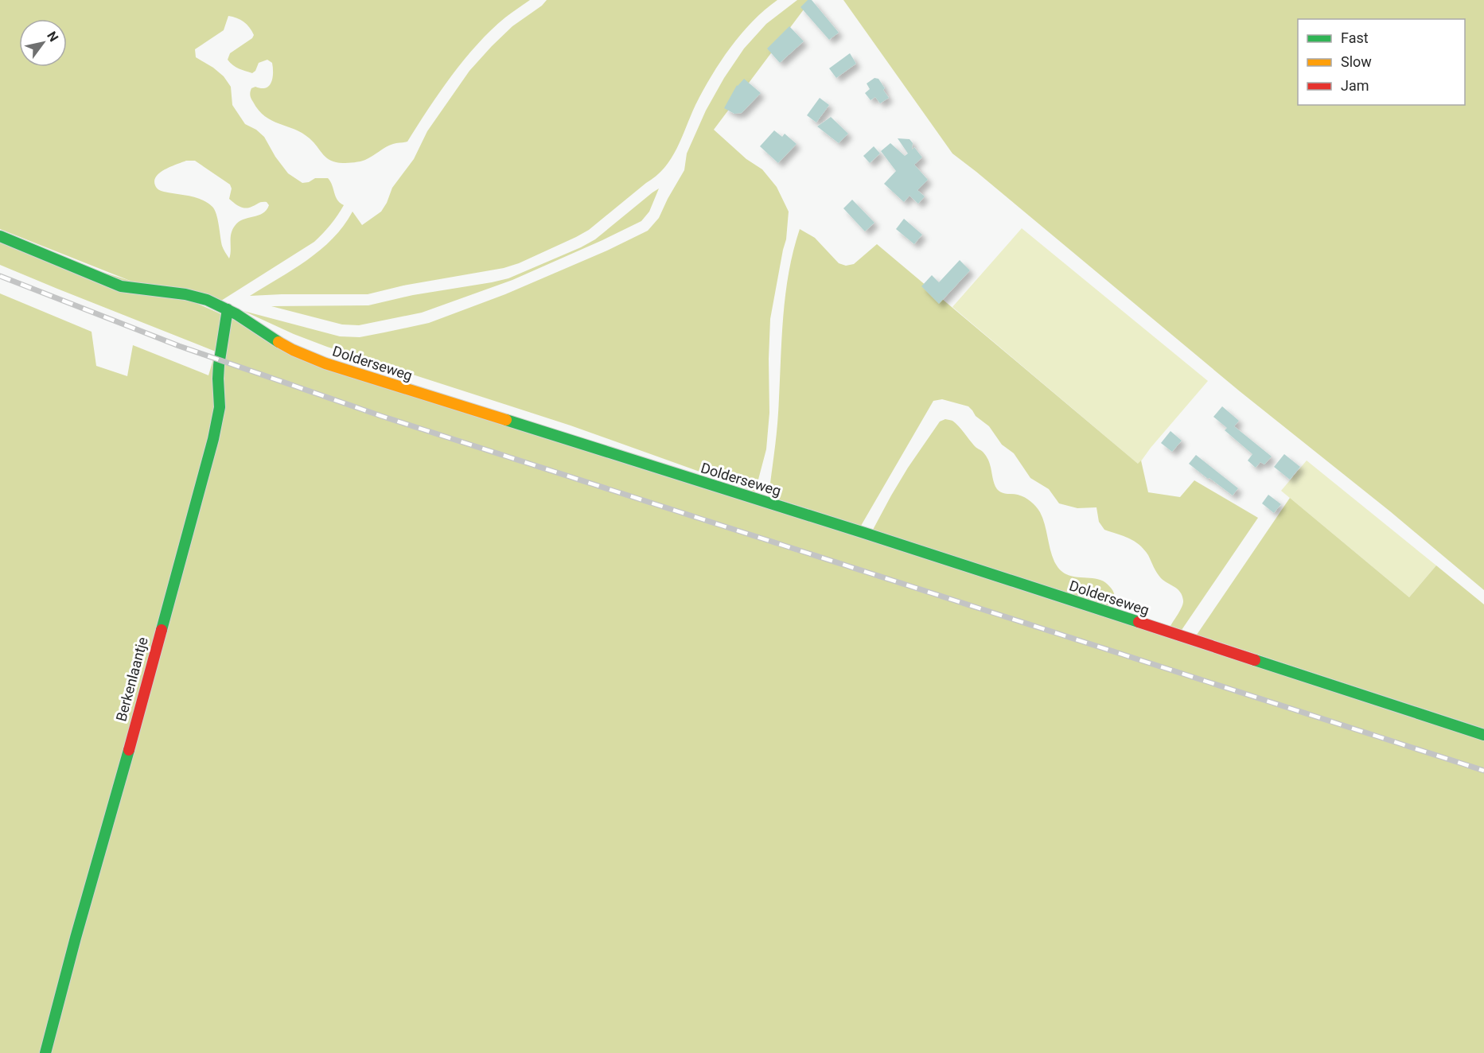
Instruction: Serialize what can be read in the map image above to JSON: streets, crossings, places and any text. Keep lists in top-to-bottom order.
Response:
{
  "streets": {
    "street": ["Dolderseweg", "Berkenlaantje"]
  },
  "crossings": [
    ["Dolderseweg", "Berkenlaantje"]
  ],
  "legend": ["Fast", "Slow", "Jam"],
  "north": "top right"
}
